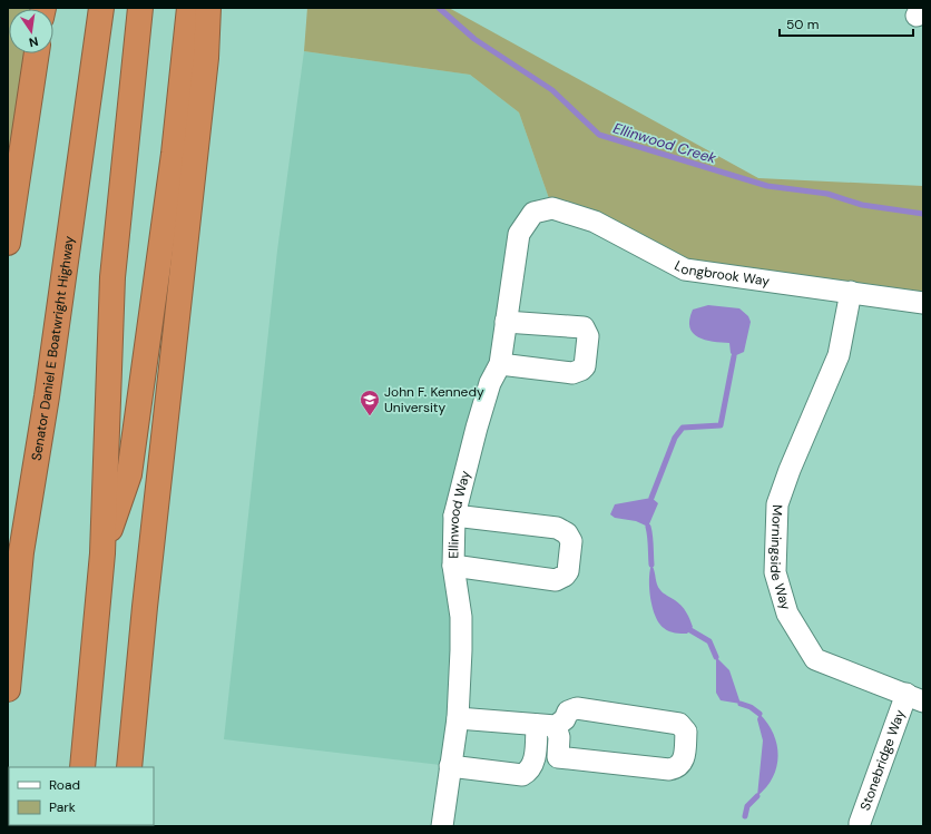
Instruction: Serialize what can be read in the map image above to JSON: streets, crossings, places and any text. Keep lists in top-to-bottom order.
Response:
{
  "streets": {
    "highway": ["Senator Daniel E Boatwright Highway"],
    "street": [
      "Longbrook Way",
      "Ellinwood Way",
      "Morningside Way",
      "Stonebridge Way"
    ]
  },
  "crossings": [
    ["Longbrook Way", "Ellinwood Way"],
    ["Longbrook Way", "Morningside Way"],
    ["Morningside Way", "Stonebridge Way"]
  ],
  "water": ["Ellinwood Creek"],
  "places": {
    "school or university": ["John F. Kennedy University"]
  },
  "legend": ["Road", "Park"],
  "scale_bar": "50 m",
  "north": "bottom"
}
